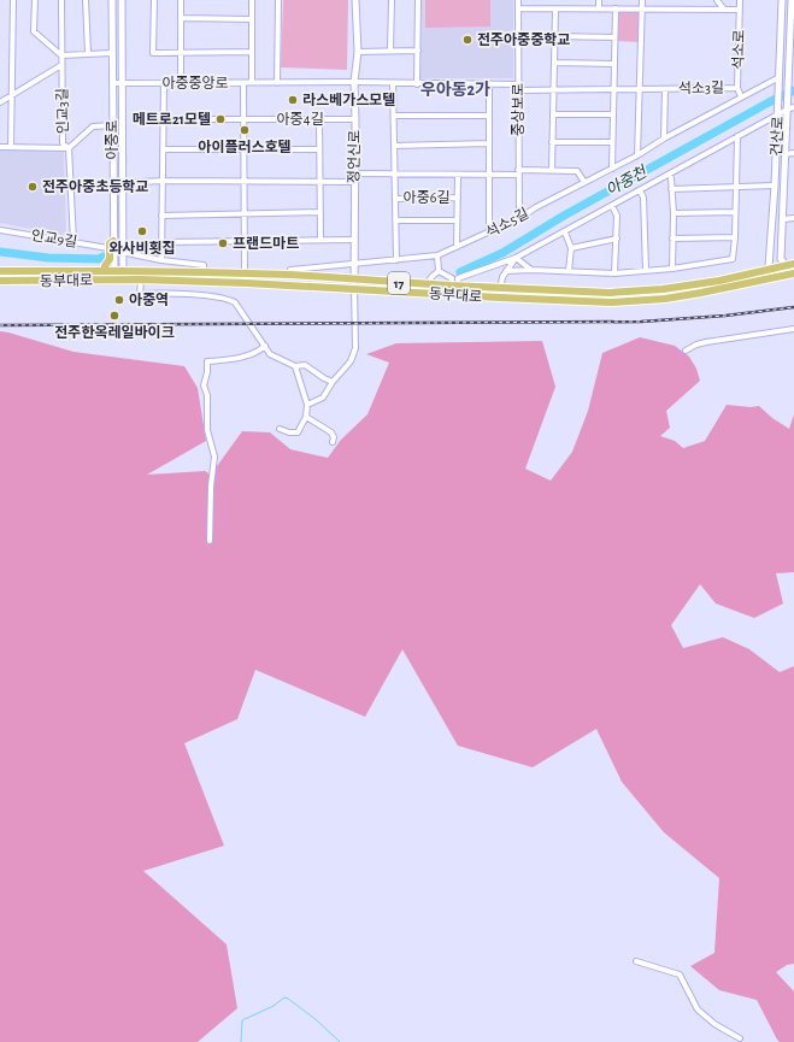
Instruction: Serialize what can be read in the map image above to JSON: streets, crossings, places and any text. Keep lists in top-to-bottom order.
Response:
{
  "streets": {
    "main road": ["동부대로", "17"],
    "street": [
      "석소로",
      "아중중앙로",
      "석소3길",
      "중상보로",
      "인교3길",
      "아중4길",
      "건산로",
      "아중로",
      "정언신로",
      "아중6길",
      "석소5길",
      "인교9길"
    ]
  },
  "crossings": [
    ["석소로", "석소3길"],
    ["석소로", "석소5길"],
    ["아중중앙로", "석소3길"],
    ["아중중앙로", "중상보로"],
    ["아중중앙로", "아중로"],
    ["아중중앙로", "정언신로"],
    ["아중중앙로", "아중6길"],
    ["석소3길", "중상보로"],
    ["석소3길", "석소5길"],
    ["중상보로", "아중6길"],
    ["중상보로", "석소5길"],
    ["인교3길", "인교9길"],
    ["아중4길", "정언신로"],
    ["건산로", "석소5길"],
    ["건산로", "동부대로"],
    ["아중로", "인교9길"],
    ["아중로", "동부대로"],
    ["정언신로", "석소5길"],
    ["정언신로", "동부대로"],
    ["아중6길", "석소5길"],
    ["석소5길", "동부대로"]
  ],
  "districts": ["우아동2가"],
  "water": ["아중천"],
  "places": [
    "전주아중중학교",
    "라스베가스모텔",
    "메트로21모텔",
    "아이플러스호텔",
    "전주아중초등학교",
    "와사비횟집",
    "프랜드마트",
    "아중역",
    "전주한옥레일바이크"
  ]
}
